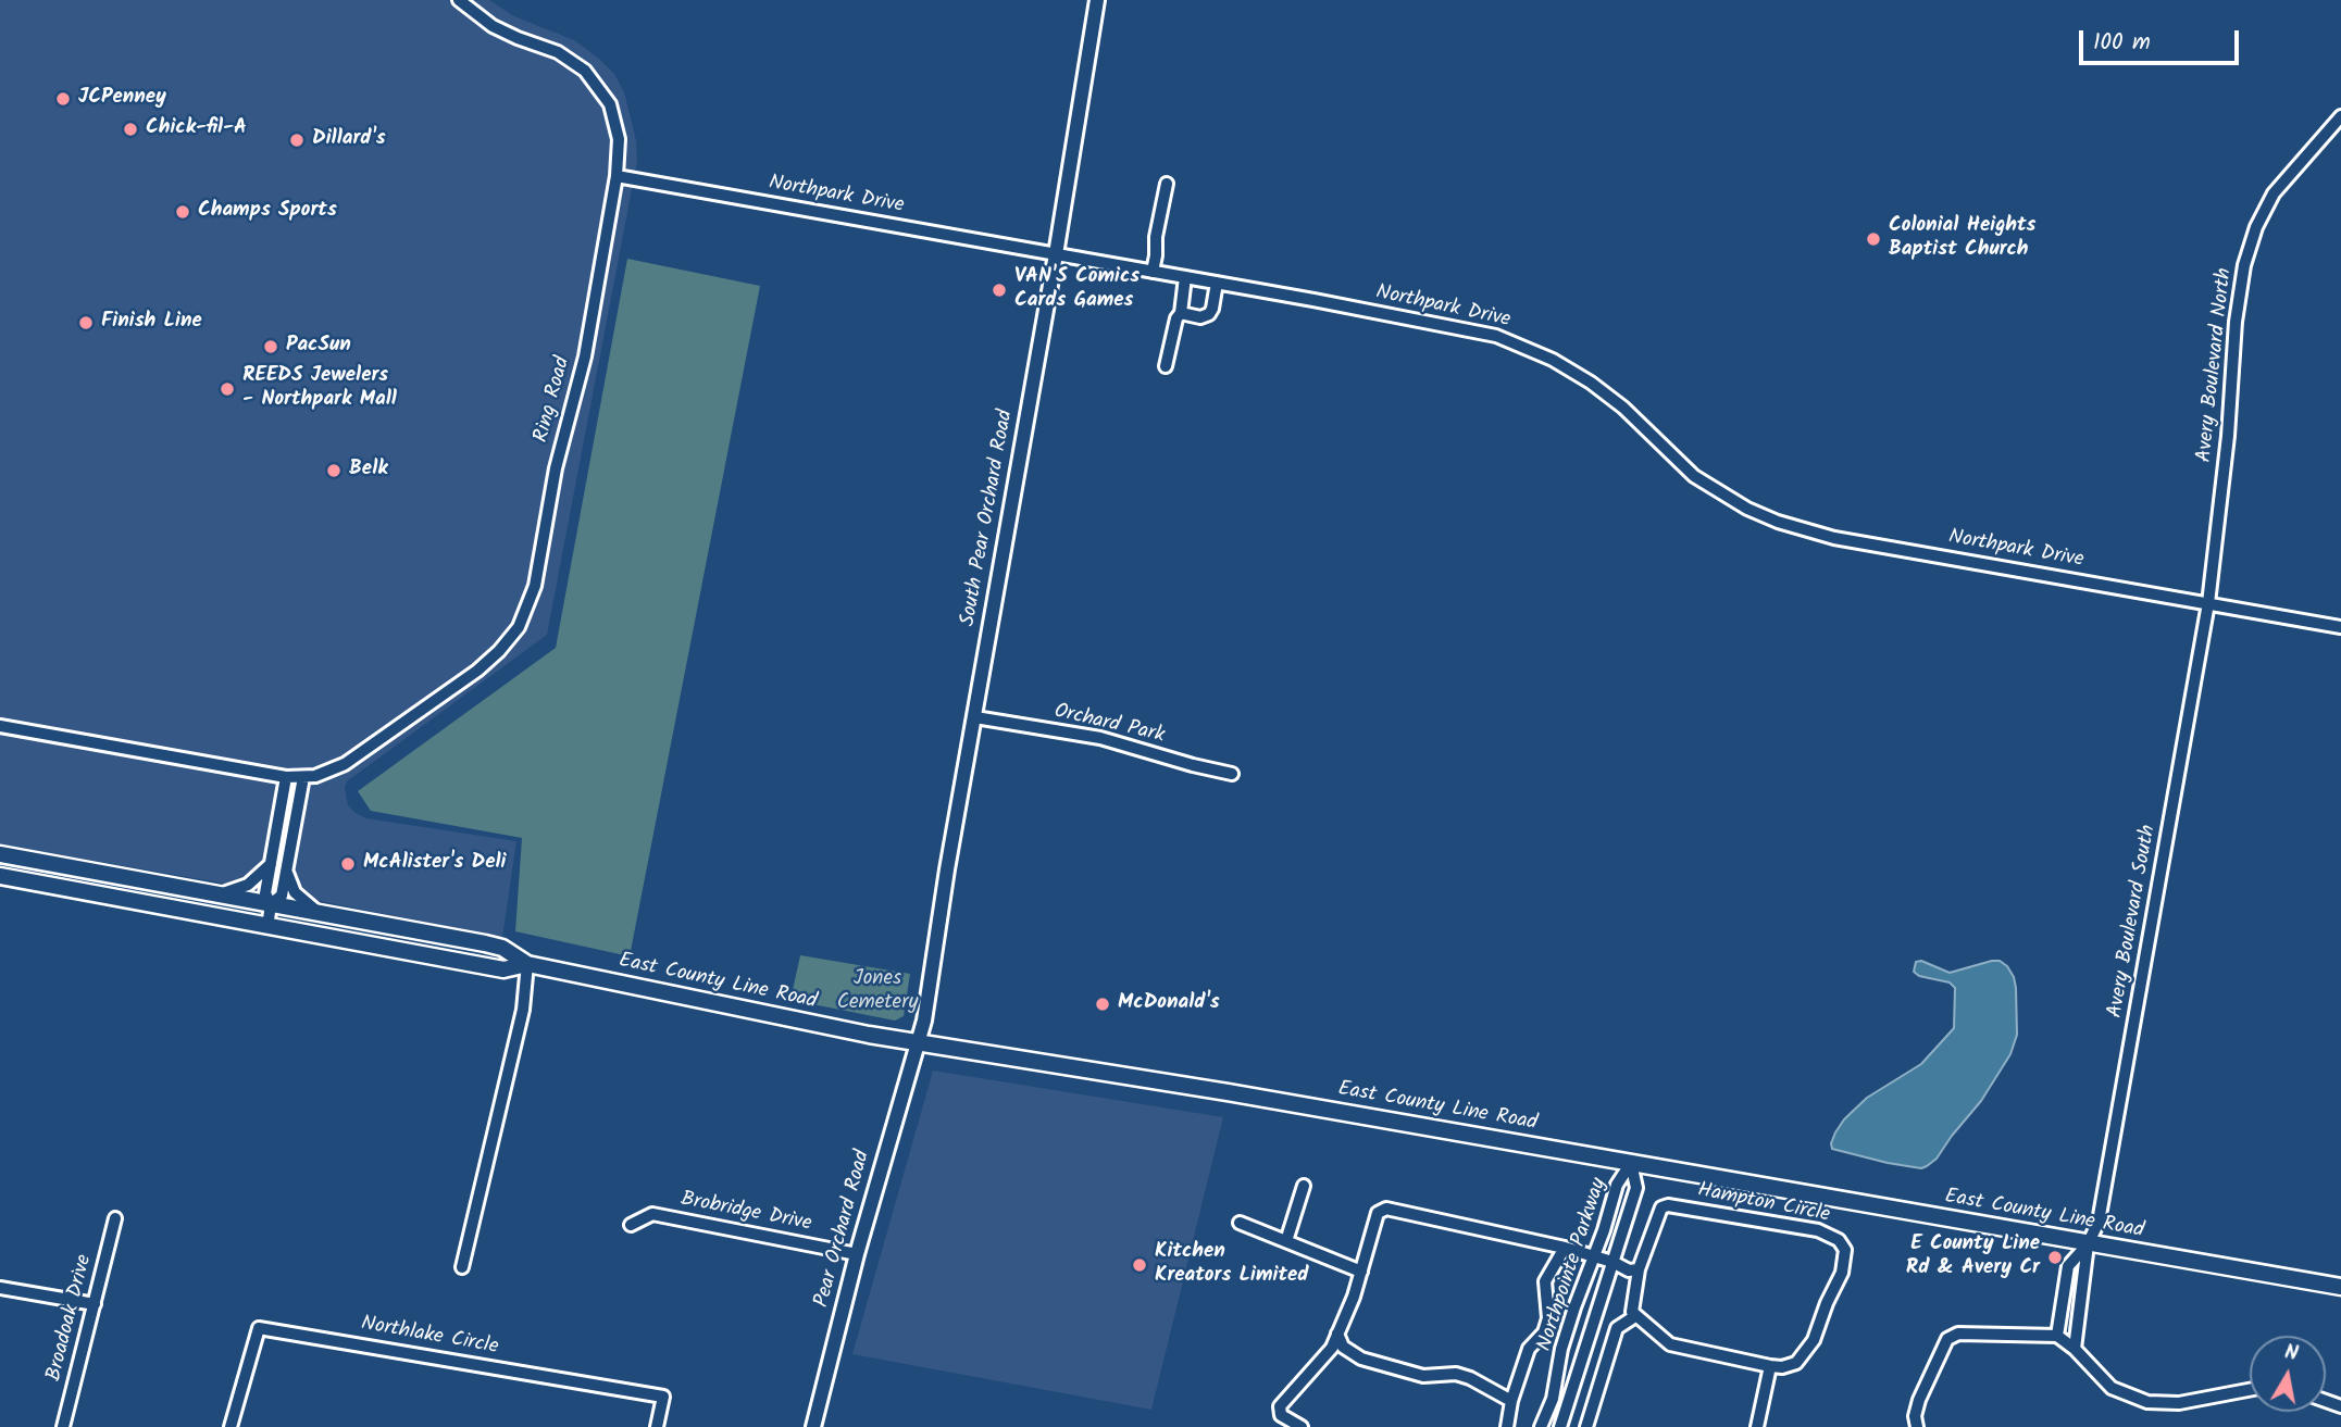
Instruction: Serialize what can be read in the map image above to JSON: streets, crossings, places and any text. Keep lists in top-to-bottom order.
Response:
{
  "streets": {
    "main road": ["East County Line Road"],
    "street": [
      "Northpark Drive",
      "Avery Boulevard North",
      "Ring Road",
      "South Pear Orchard Road",
      "Orchard Park",
      "Avery Boulevard South",
      "Hampton Circle",
      "Brobridge Drive",
      "Pear Orchard Road",
      "Northpointe Parkway",
      "Broadoak Drive",
      "Northlake Circle"
    ]
  },
  "crossings": [
    ["Northpark Drive", "Avery Boulevard North"],
    ["Northpark Drive", "Ring Road"],
    ["Northpark Drive", "South Pear Orchard Road"],
    ["Northpark Drive", "Avery Boulevard South"],
    ["Avery Boulevard North", "Avery Boulevard South"],
    ["South Pear Orchard Road", "Orchard Park"],
    ["South Pear Orchard Road", "East County Line Road"],
    ["South Pear Orchard Road", "Pear Orchard Road"],
    ["Avery Boulevard South", "East County Line Road"],
    ["East County Line Road", "Pear Orchard Road"],
    ["East County Line Road", "Northpointe Parkway"],
    ["Brobridge Drive", "Pear Orchard Road"]
  ],
  "parks": ["Jones Cemetery"],
  "places": [
    "JCPenney",
    "Chick-fil-A",
    "Dillard's",
    "Champs Sports",
    "Colonial Heights Baptist Church",
    "VAN'S Comics Cards Games",
    "Finish Line",
    "PacSun",
    "REEDS Jewelers - Northpark Mall",
    "Belk",
    "McAlister's Deli",
    "McDonald's",
    "E County Line Rd & Avery Cr",
    "Kitchen Kreators Limited"
  ],
  "scale_bar": "100 m",
  "north": "top"
}
